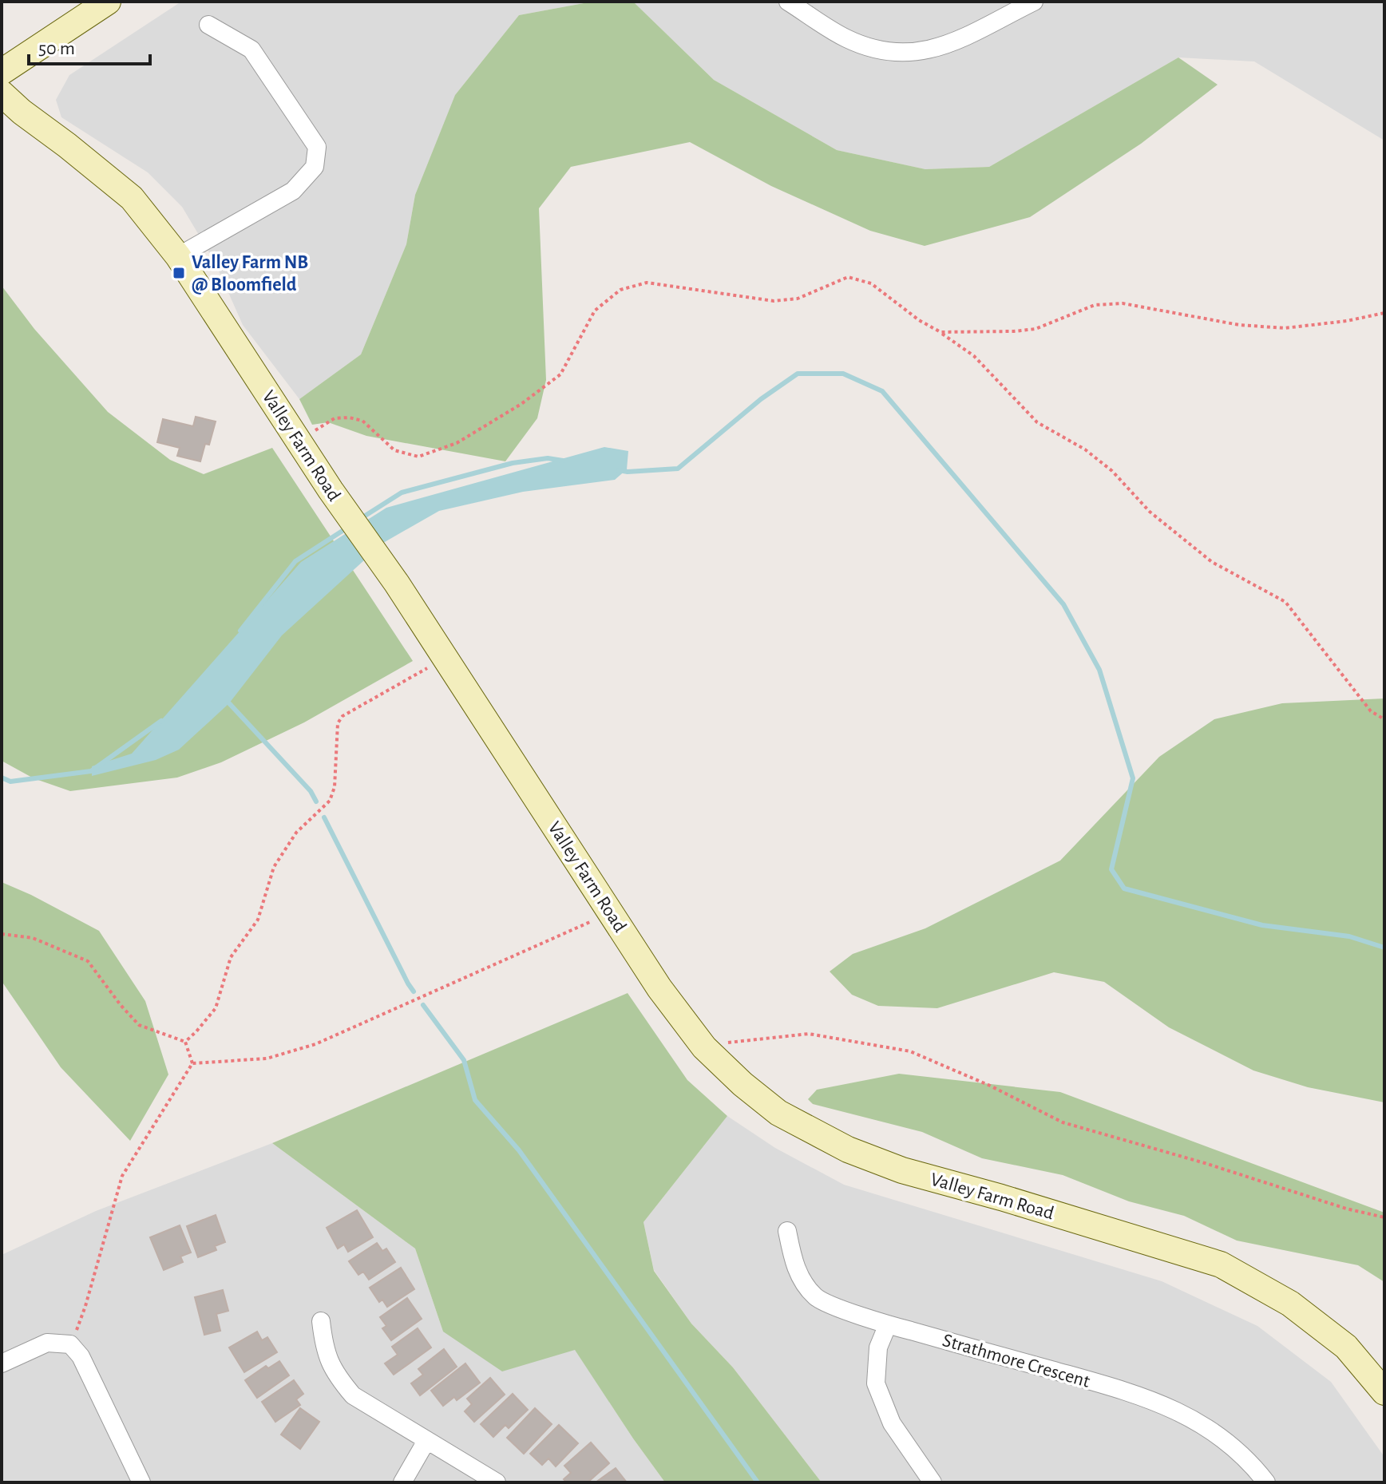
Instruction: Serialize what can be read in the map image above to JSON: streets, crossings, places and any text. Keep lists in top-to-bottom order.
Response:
{
  "streets": {
    "street": ["Valley Farm Road", "Strathmore Crescent"]
  },
  "places": {
    "transit": ["Valley Farm NB @ Bloomfield"]
  },
  "scale_bar": "50 m"
}
